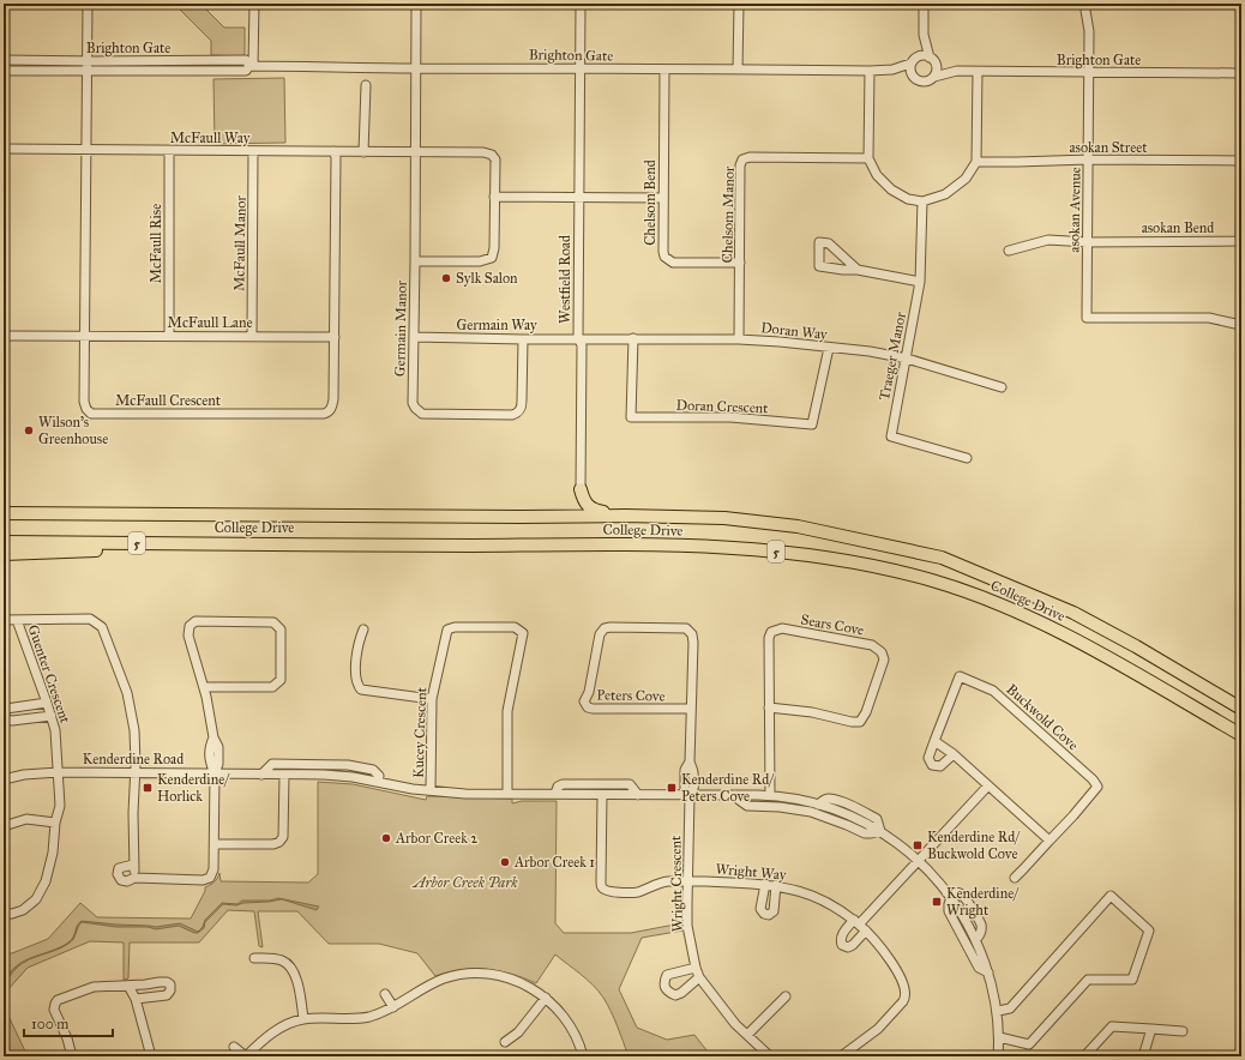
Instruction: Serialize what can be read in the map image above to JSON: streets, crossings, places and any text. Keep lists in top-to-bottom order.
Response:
{
  "streets": {
    "highway": ["College Drive", "5"],
    "street": [
      "Brighton Gate",
      "McFaull Way",
      "asokan Street",
      "Chelsom Bend",
      "asokan Avenue",
      "Chelsom Manor",
      "asokan Bend",
      "McFaull Rise",
      "McFaull Manor",
      "Westfield Road",
      "McFaull Lane",
      "Germain Way",
      "Germain Manor",
      "Doran Way",
      "Traeger Manor",
      "McFaull Crescent",
      "Doran Crescent",
      "Sears Cove",
      "Guenter Crescent",
      "Peters Cove",
      "Buckwold Cove",
      "Kucey Crescent",
      "Kenderdine Road",
      "Wright Way",
      "Wright Crescent"
    ]
  },
  "crossings": [
    ["Brighton Gate", "Chelsom Bend"],
    ["Brighton Gate", "asokan Avenue"],
    ["Brighton Gate", "Westfield Road"],
    ["Brighton Gate", "Germain Manor"],
    ["Brighton Gate", "McFaull Crescent"],
    ["McFaull Way", "McFaull Rise"],
    ["McFaull Way", "McFaull Manor"],
    ["McFaull Way", "Germain Manor"],
    ["McFaull Way", "McFaull Crescent"],
    ["asokan Street", "asokan Avenue"],
    ["asokan Street", "asokan Bend"],
    ["Chelsom Bend", "Chelsom Manor"],
    ["asokan Avenue", "asokan Bend"],
    ["Chelsom Manor", "Doran Way"],
    ["McFaull Rise", "McFaull Lane"],
    ["McFaull Manor", "McFaull Lane"],
    ["Westfield Road", "Germain Way"],
    ["Westfield Road", "Doran Way"],
    ["McFaull Lane", "McFaull Crescent"],
    ["Germain Way", "Germain Manor"],
    ["Germain Way", "Doran Way"],
    ["Doran Way", "Traeger Manor"],
    ["Doran Way", "Doran Crescent"],
    ["Sears Cove", "Kenderdine Road"],
    ["Guenter Crescent", "Kenderdine Road"],
    ["Peters Cove", "Kenderdine Road"],
    ["Peters Cove", "Wright Crescent"],
    ["Kucey Crescent", "Kenderdine Road"],
    ["Kenderdine Road", "Wright Way"],
    ["Kenderdine Road", "Wright Crescent"],
    ["Wright Way", "Wright Crescent"]
  ],
  "parks": ["Arbor Creek Park"],
  "places": {
    "other": [
      "Sylk Salon",
      "Wilson's Greenhouse",
      "Arbor Creek 2",
      "Arbor Creek 1"
    ],
    "transit": [
      "Kenderdine/ Horlick",
      "Kenderdine Rd/ Peters Cove",
      "Kenderdine Rd/ Buckwold Cove",
      "Kenderdine/ Wright"
    ]
  },
  "scale_bar": "100 m"
}
